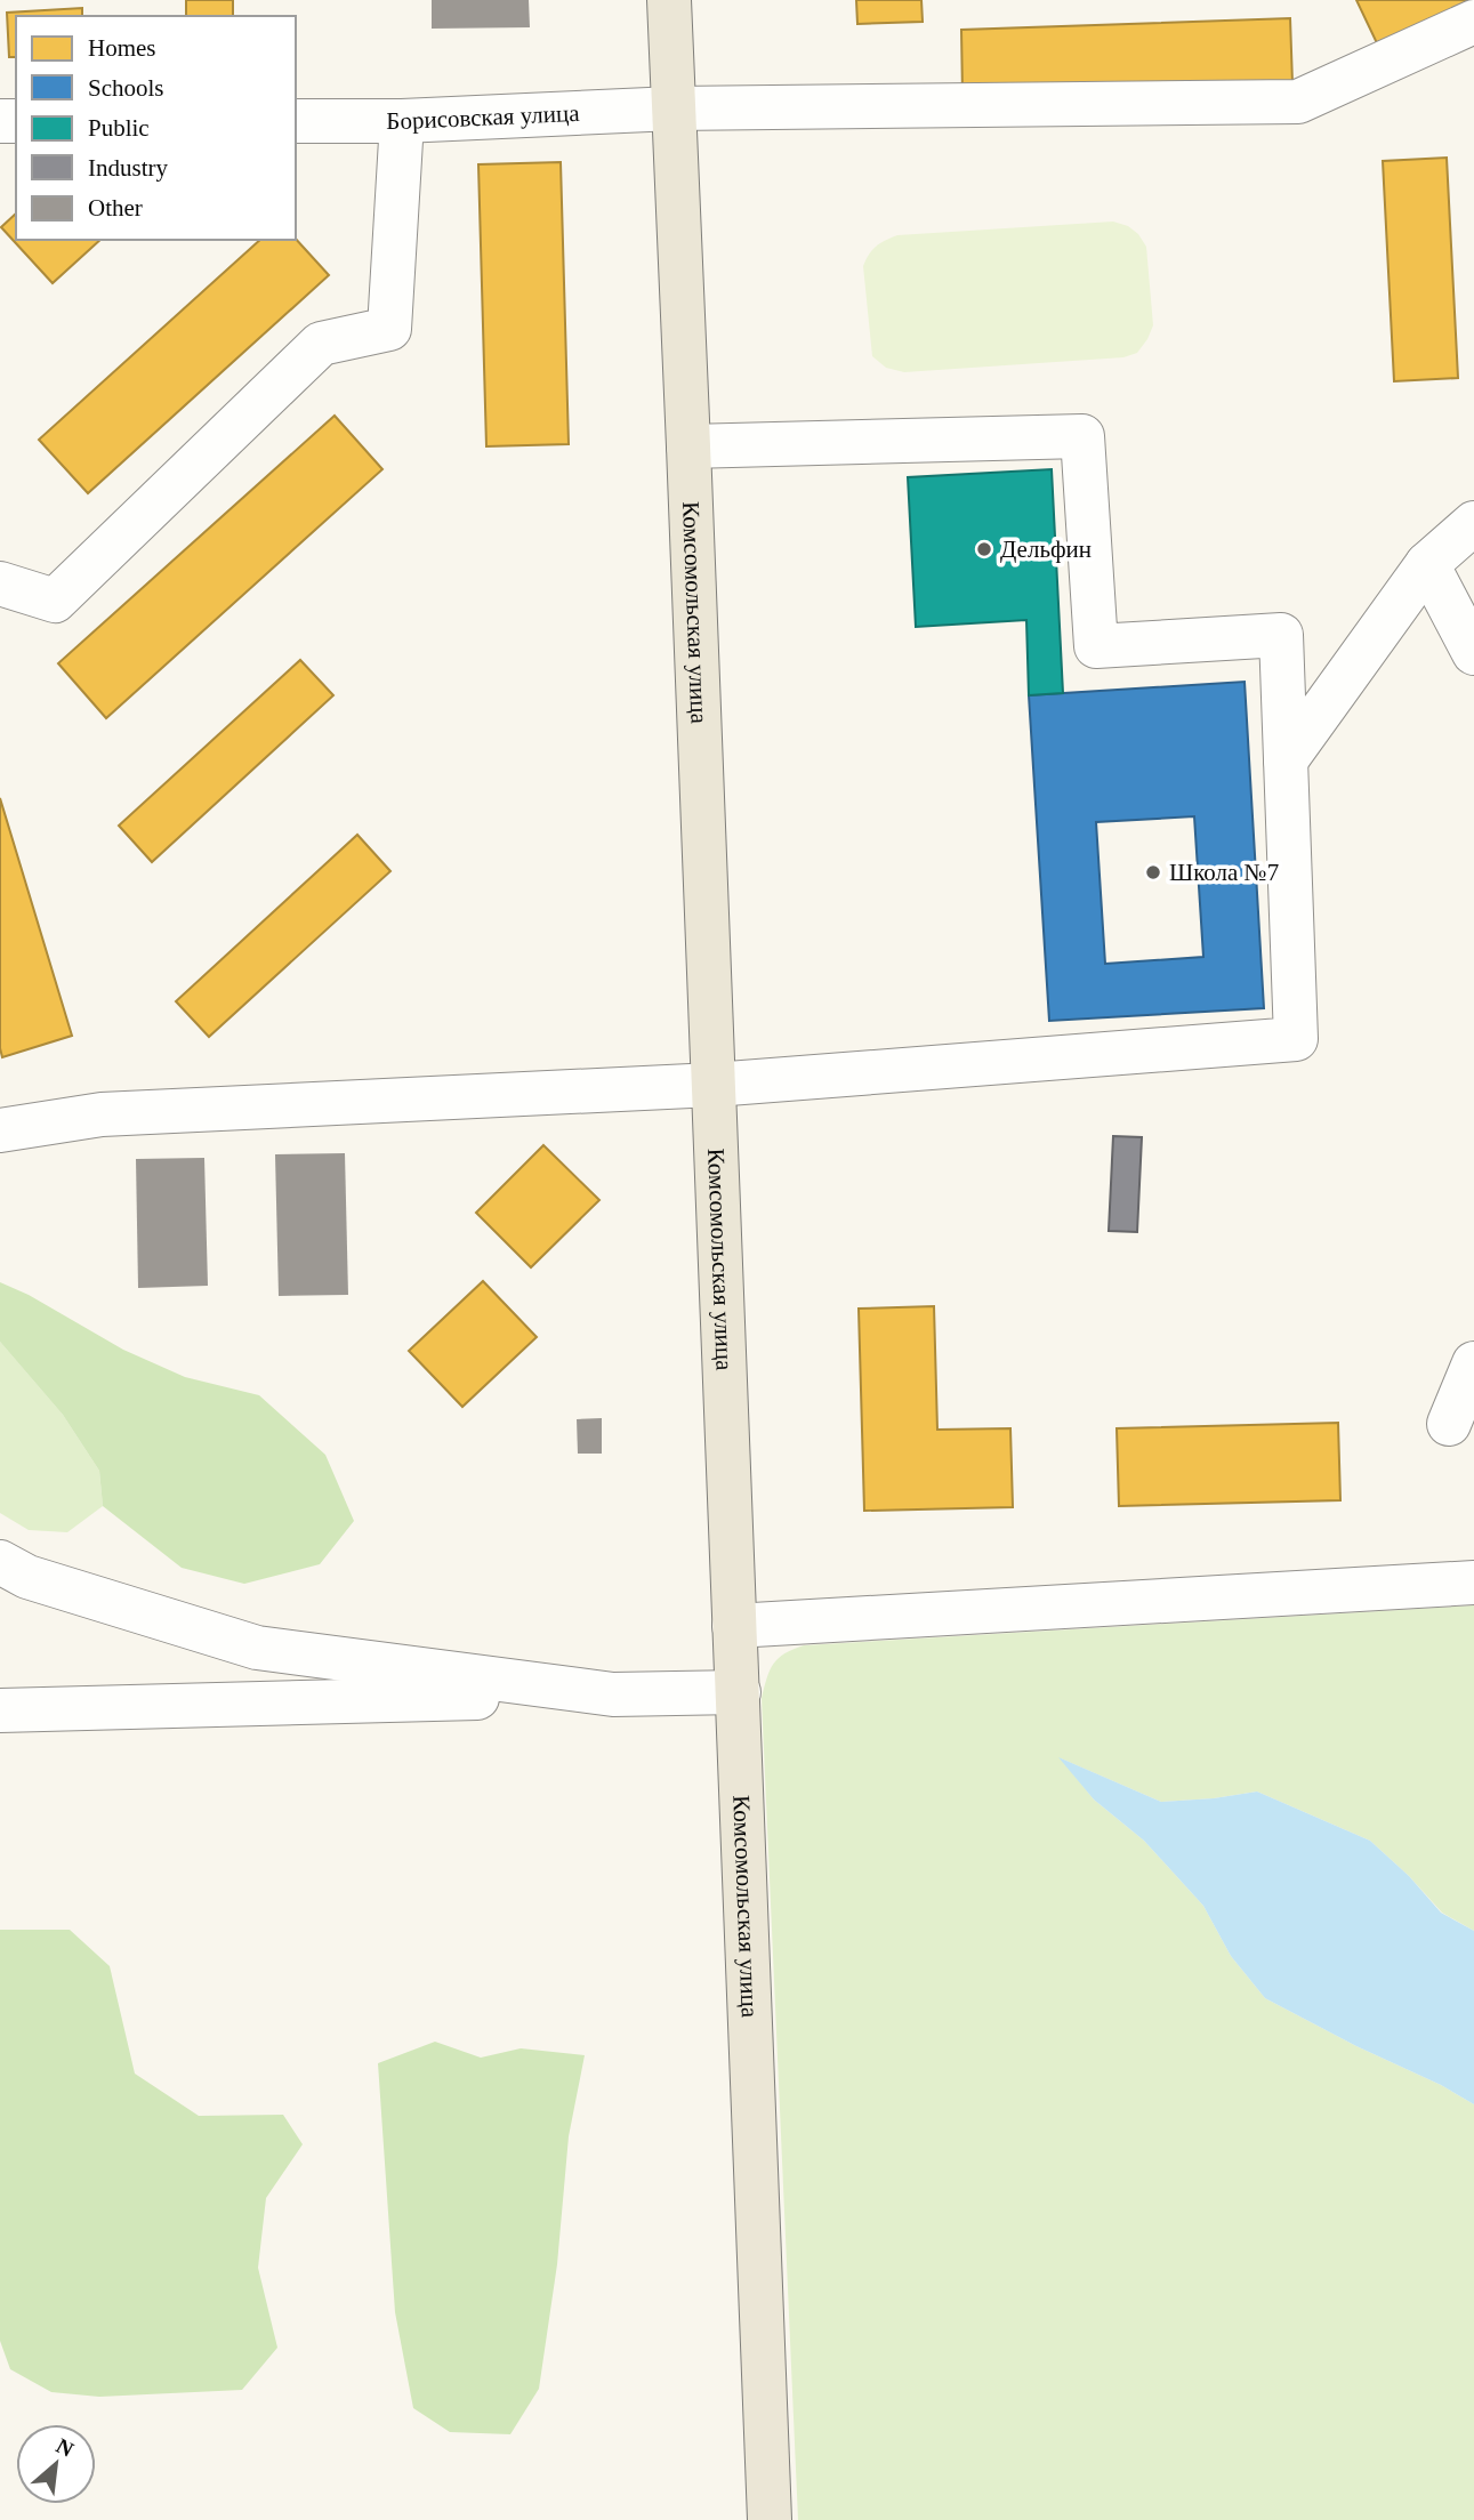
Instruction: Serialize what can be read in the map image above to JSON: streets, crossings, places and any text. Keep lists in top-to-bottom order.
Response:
{
  "streets": {
    "main road": ["Комсомольская улица"],
    "street": ["Борисовская улица"]
  },
  "crossings": [
    ["Борисовская улица", "Комсомольская улица"]
  ],
  "places": ["Дельфин", "Школа №7"],
  "legend": [
    "Homes",
    "Schools",
    "Public",
    "Industry",
    "Other"
  ],
  "north": "top right"
}
